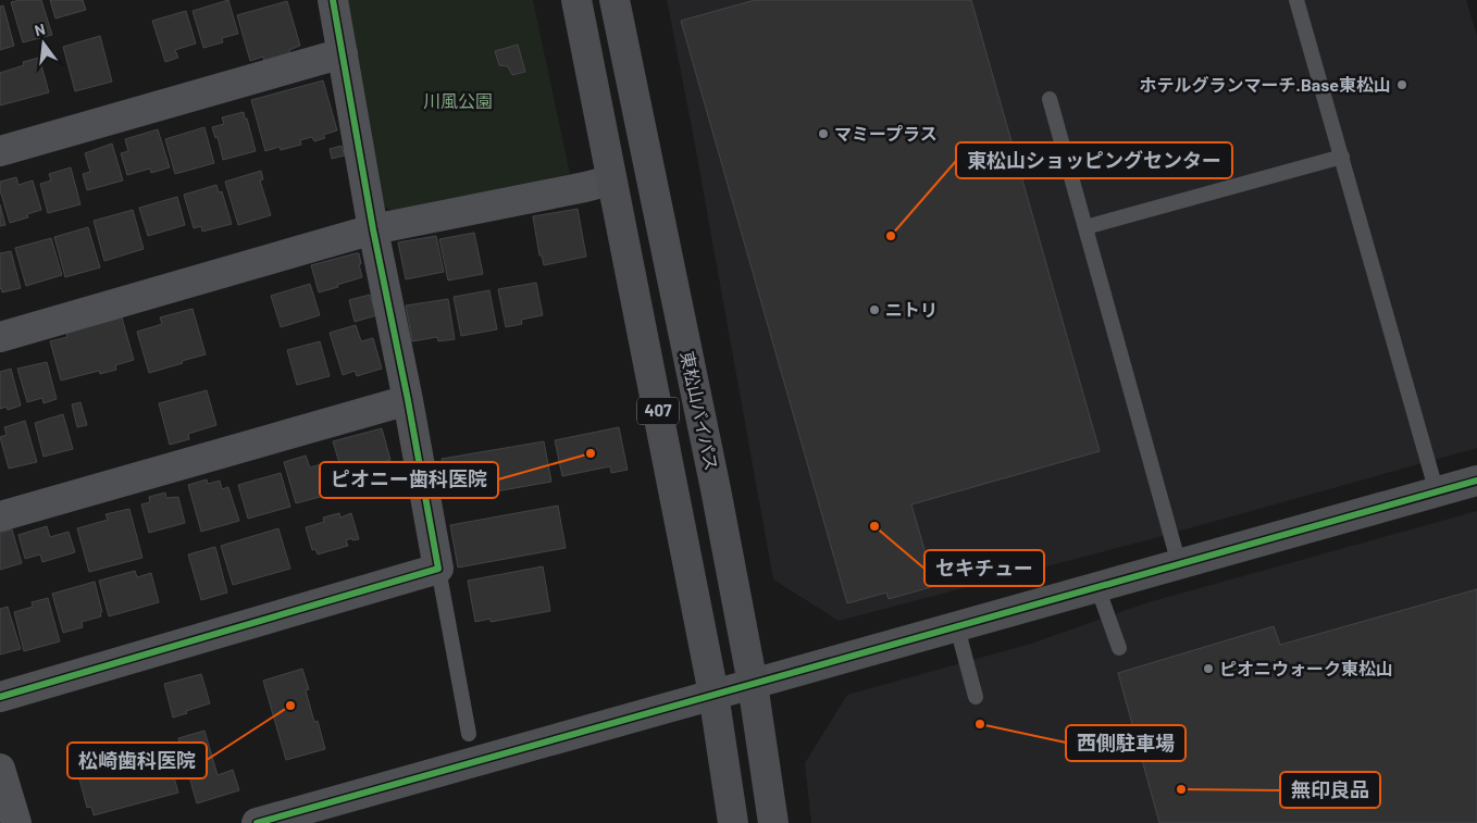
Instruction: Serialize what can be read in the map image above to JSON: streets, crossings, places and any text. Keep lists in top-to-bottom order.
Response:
{
  "streets": {
    "highway": ["407", "東松山バイパス"]
  },
  "parks": ["川風公園"],
  "places": [
    "ホテルグランマーチ.Base東松山",
    "マミープラス",
    "東松山ショッピングセンター",
    "ニトリ",
    "ピオニー歯科医院",
    "セキチュー",
    "ピオニウォーク東松山",
    "松崎歯科医院",
    "西側駐車場",
    "無印良品"
  ],
  "north": "top"
}
